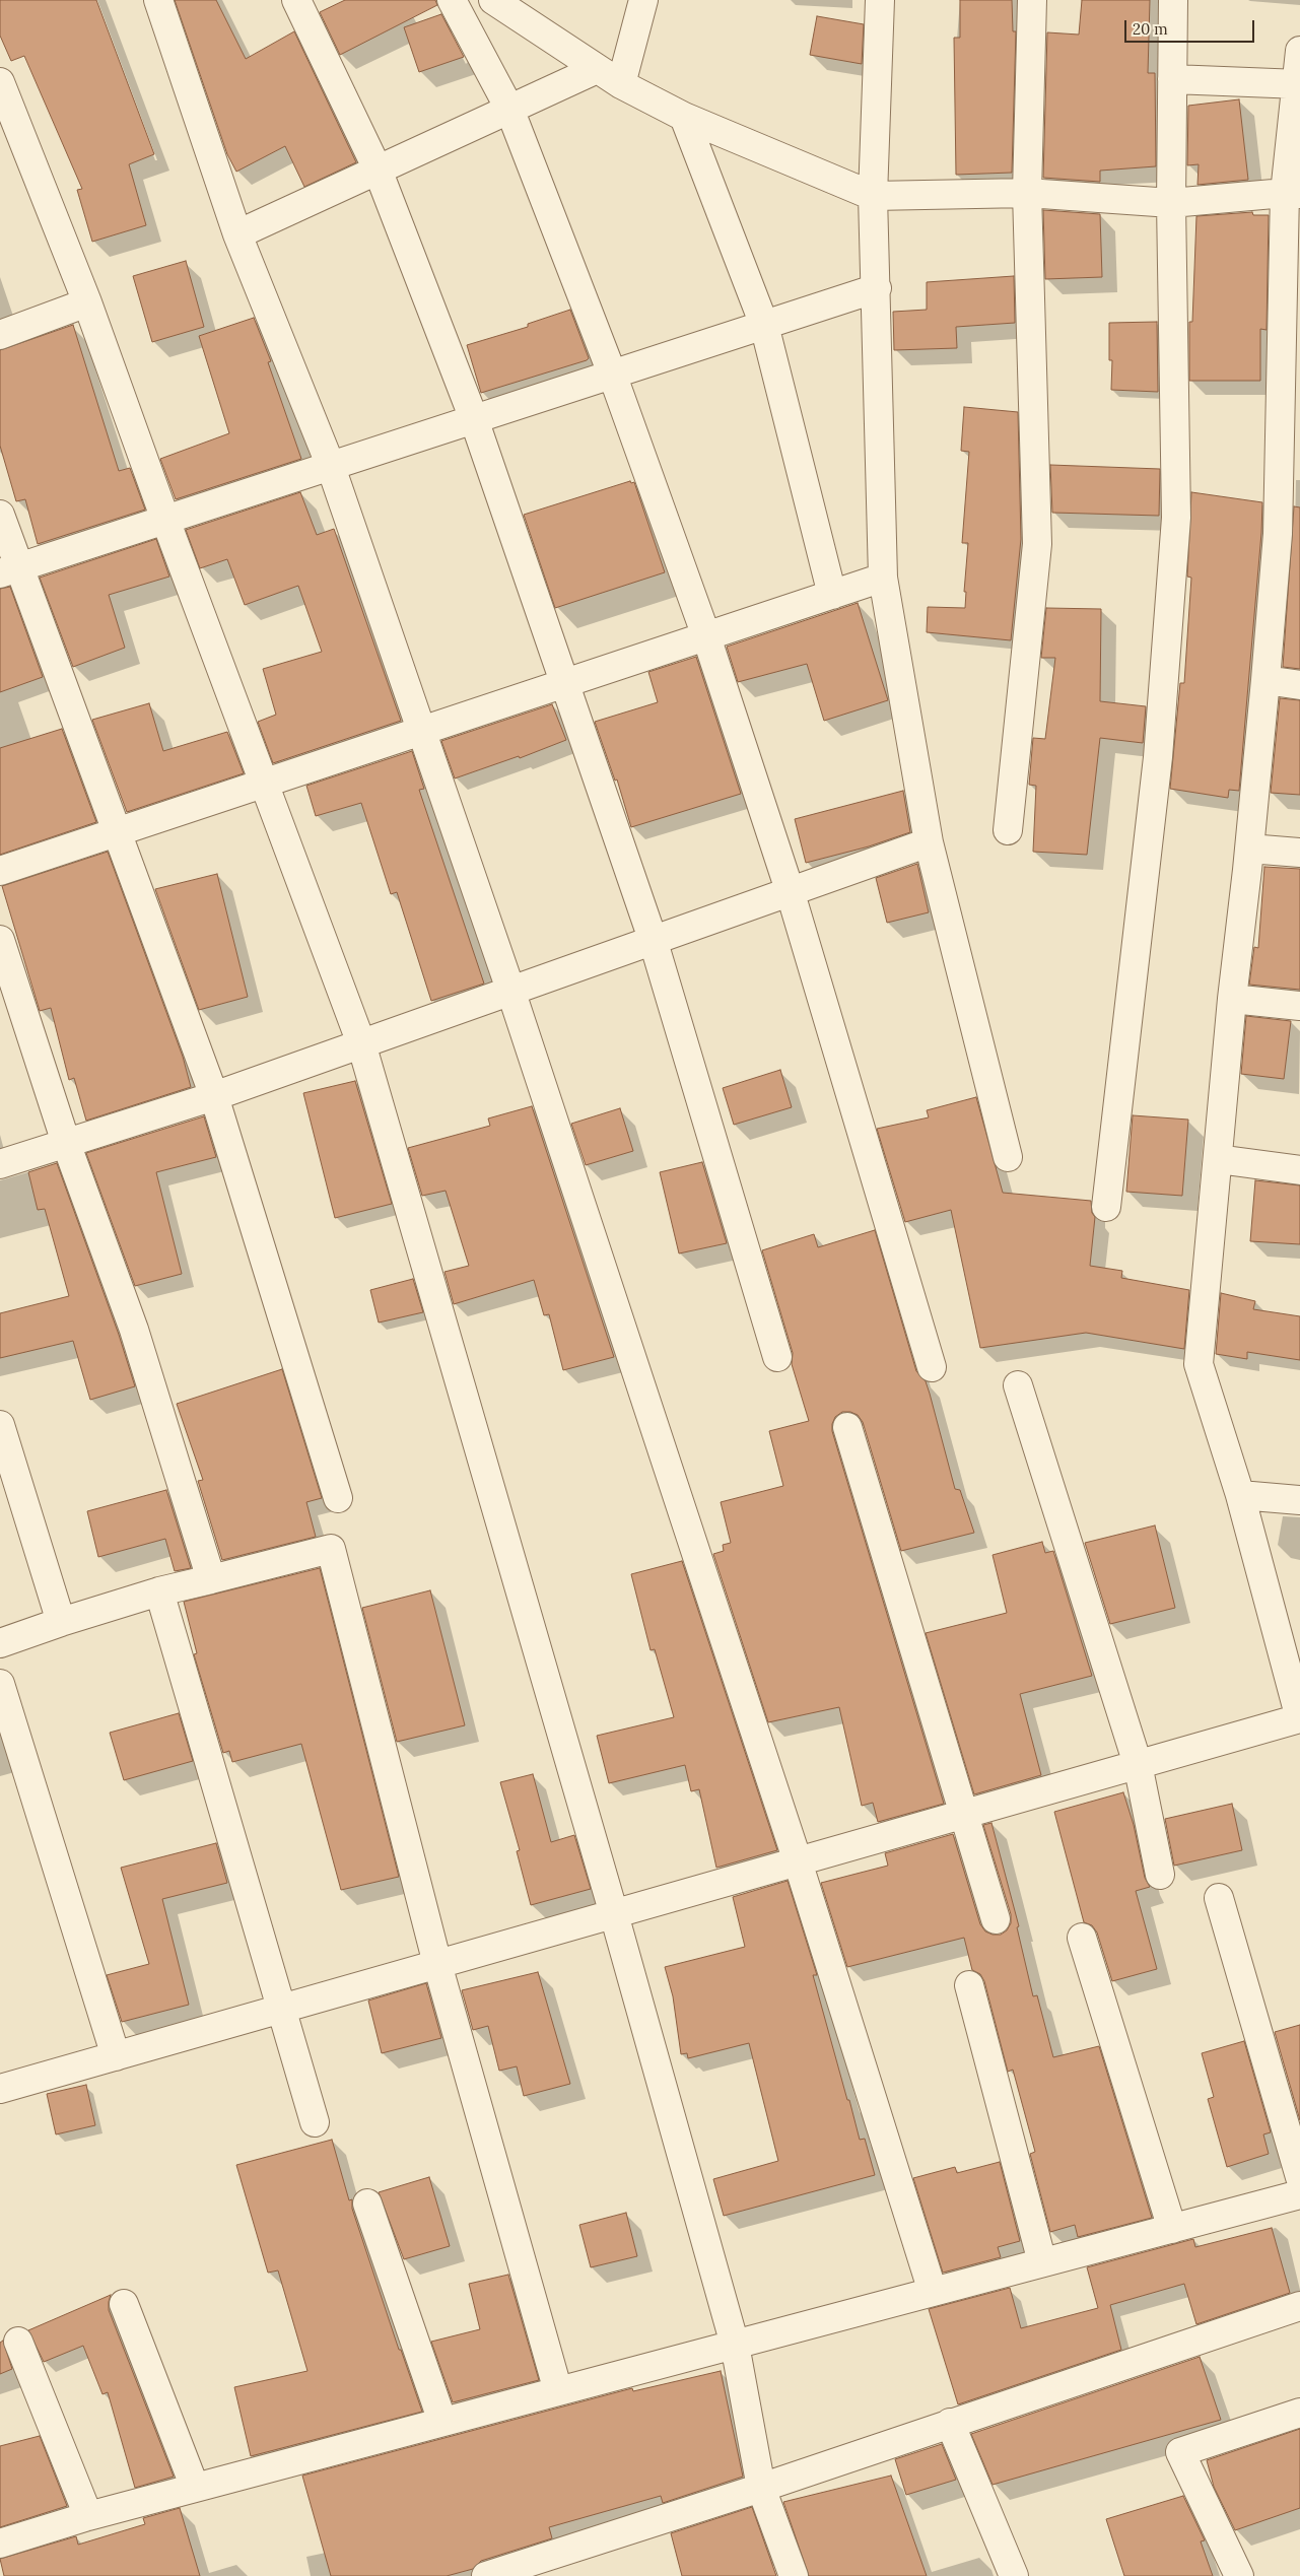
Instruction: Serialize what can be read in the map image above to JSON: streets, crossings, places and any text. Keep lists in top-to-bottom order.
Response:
{
  "scale_bar": "20 m"
}
